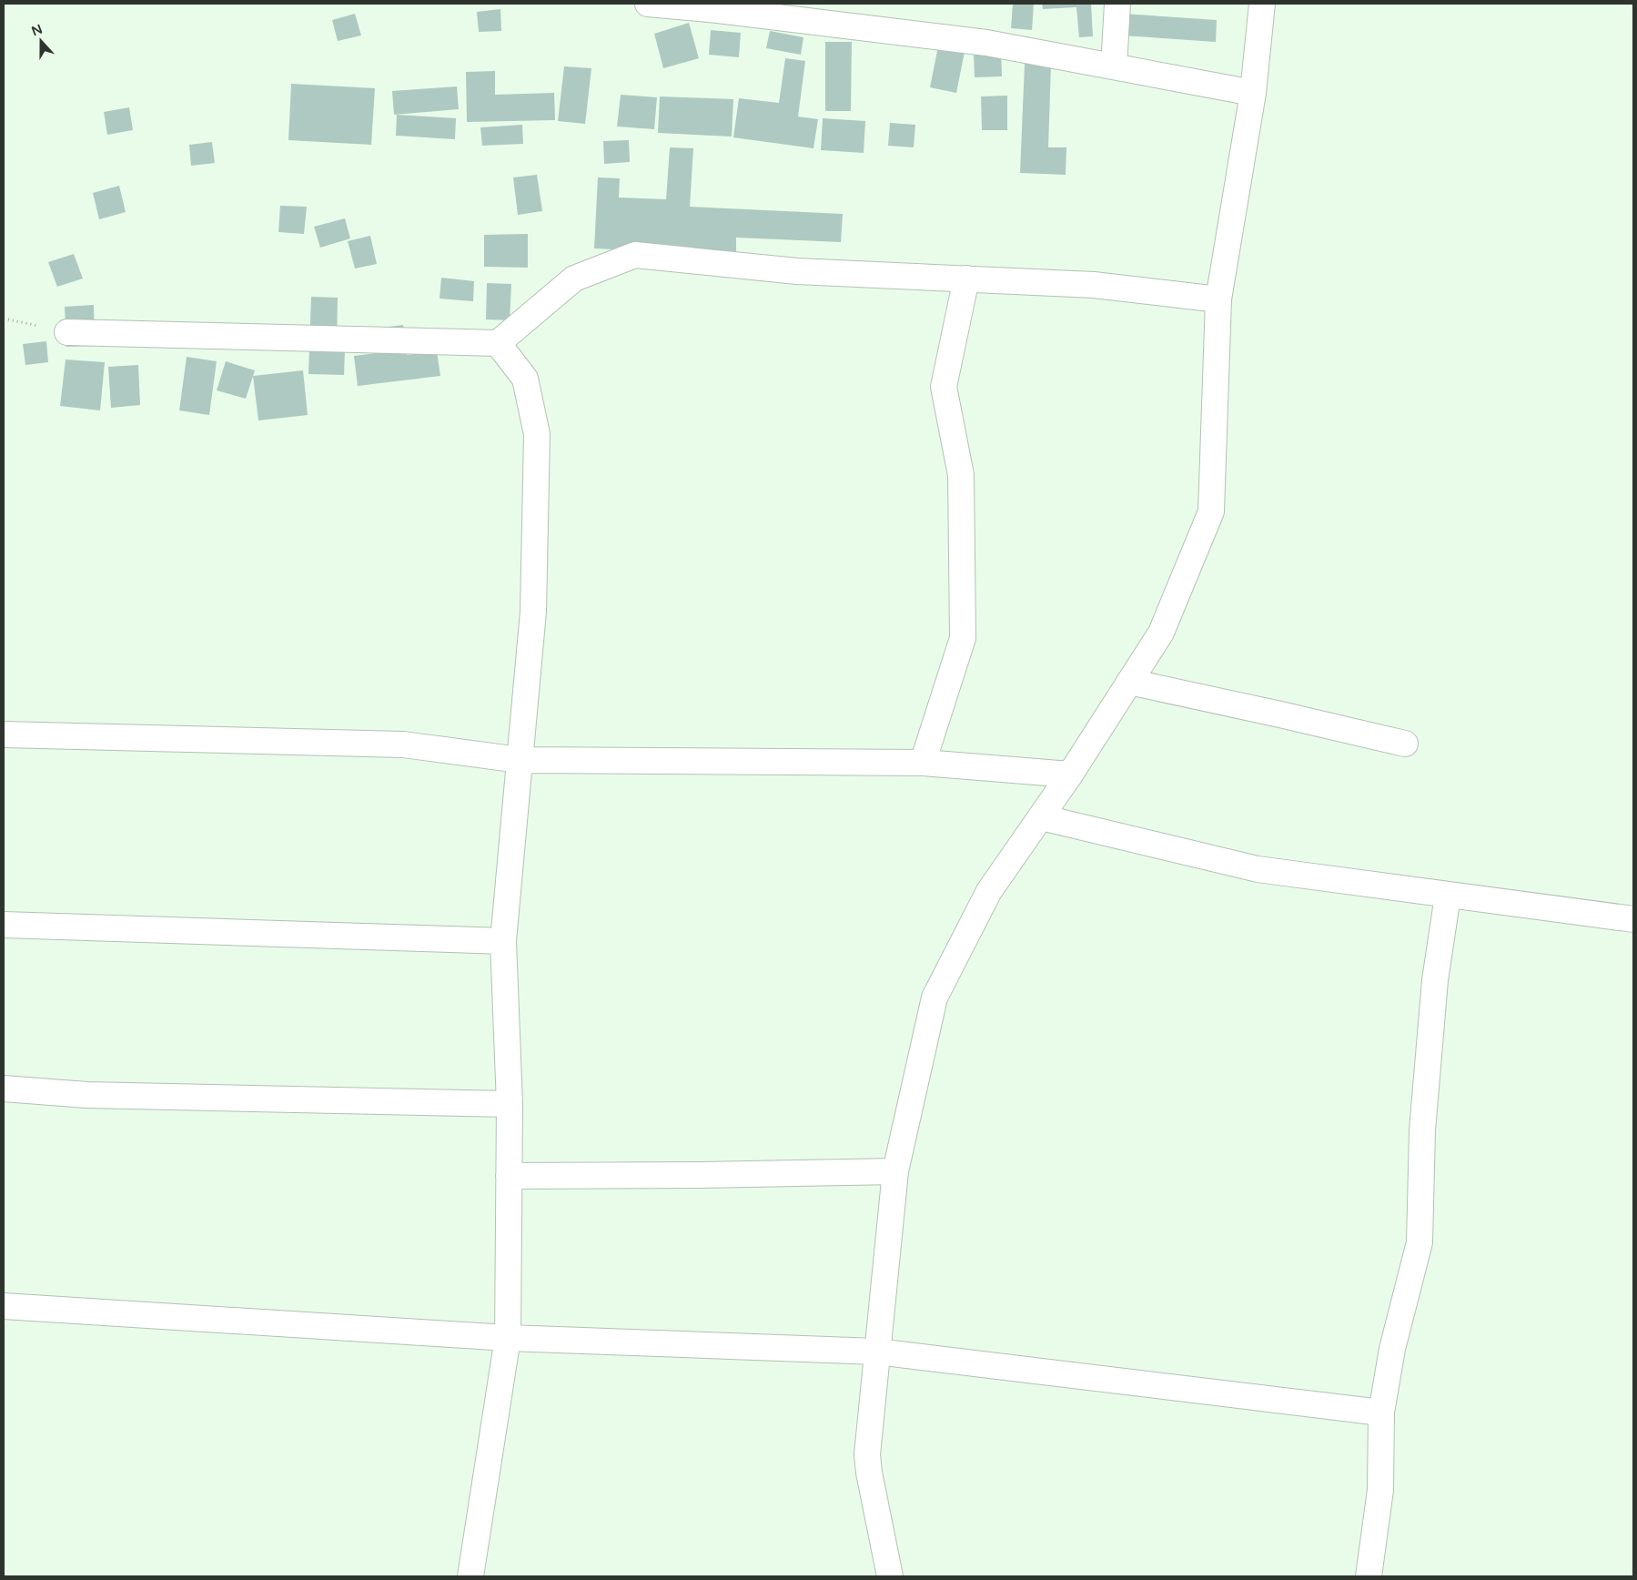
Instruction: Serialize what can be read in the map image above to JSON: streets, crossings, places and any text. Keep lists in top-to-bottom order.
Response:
{
  "north": "top"
}
